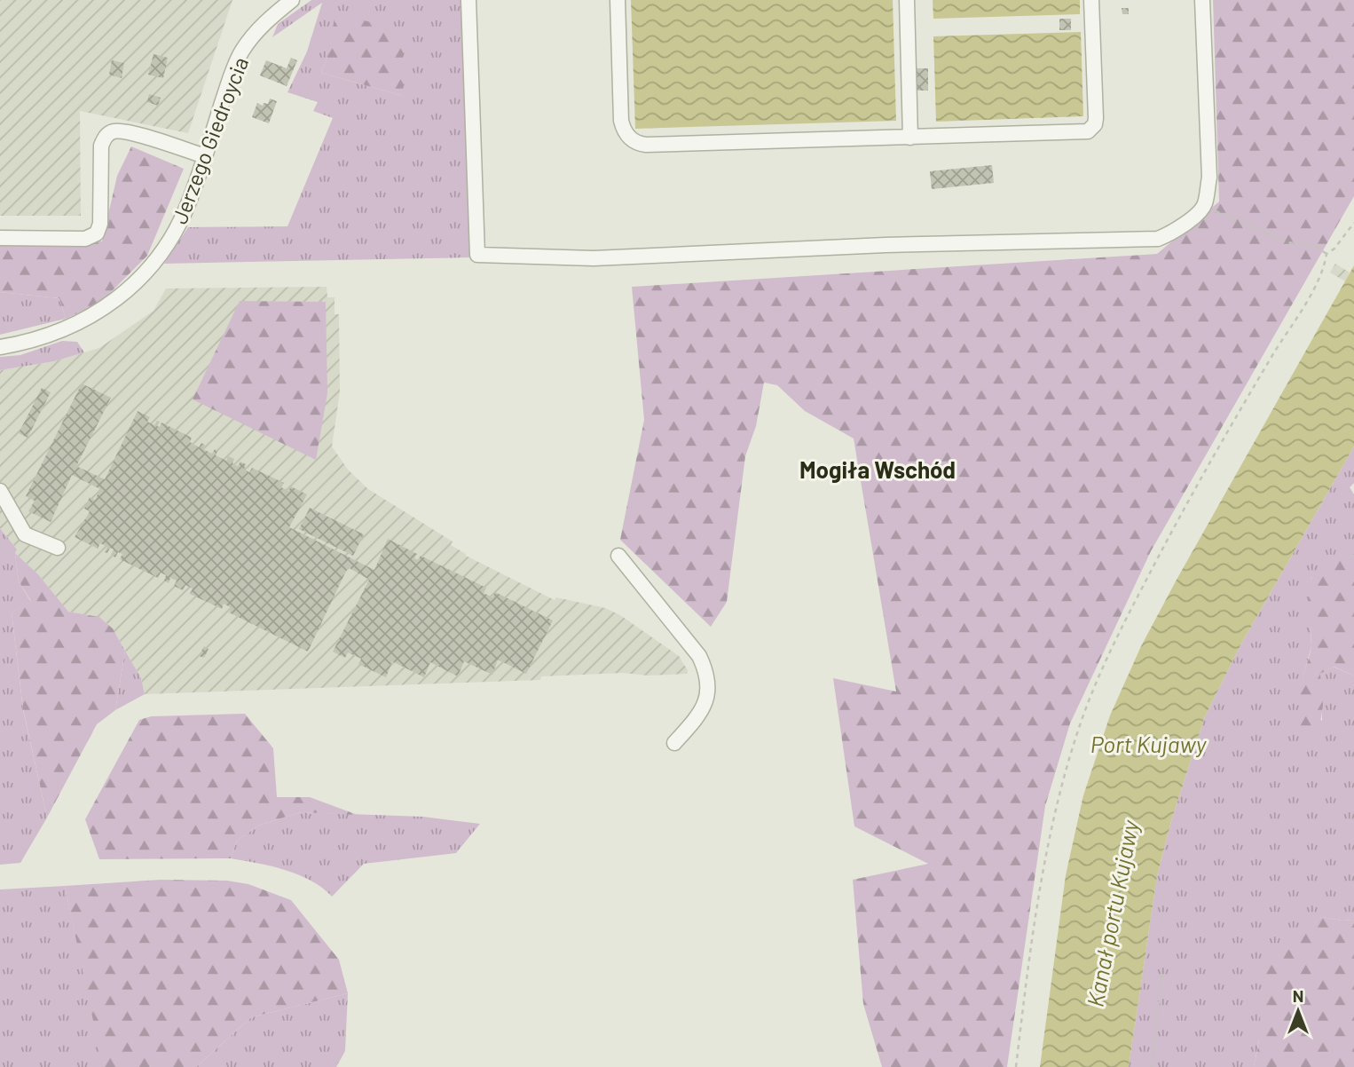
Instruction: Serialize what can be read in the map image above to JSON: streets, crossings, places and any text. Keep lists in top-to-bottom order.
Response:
{
  "streets": {
    "street": ["Jerzego Giedroycia"]
  },
  "districts": ["Mogiła Wschód"],
  "water": ["Port Kujawy", "Kanał portu Kujawy"],
  "north": "top"
}
